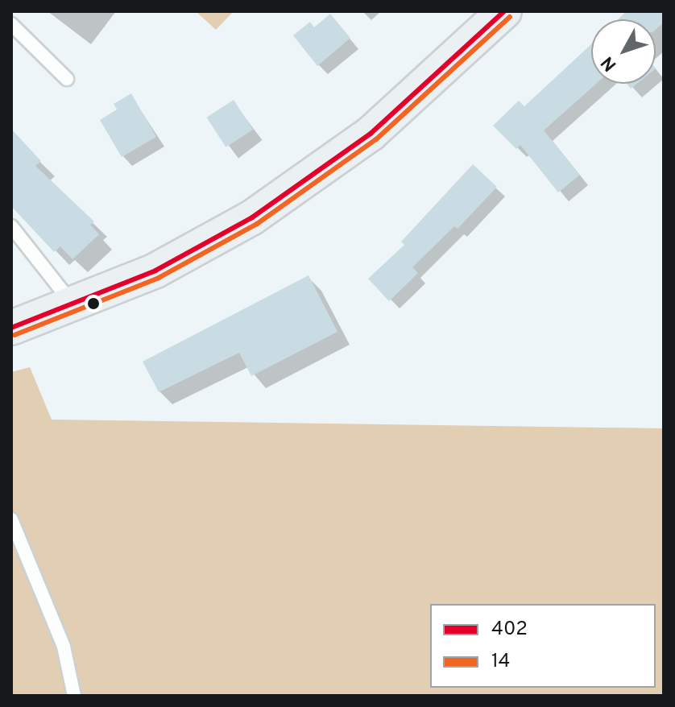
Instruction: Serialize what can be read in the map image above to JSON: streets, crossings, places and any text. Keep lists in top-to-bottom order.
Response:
{
  "lines": ["transit line 402", "transit line 14"],
  "legend": ["402", "14"],
  "north": "bottom left"
}
